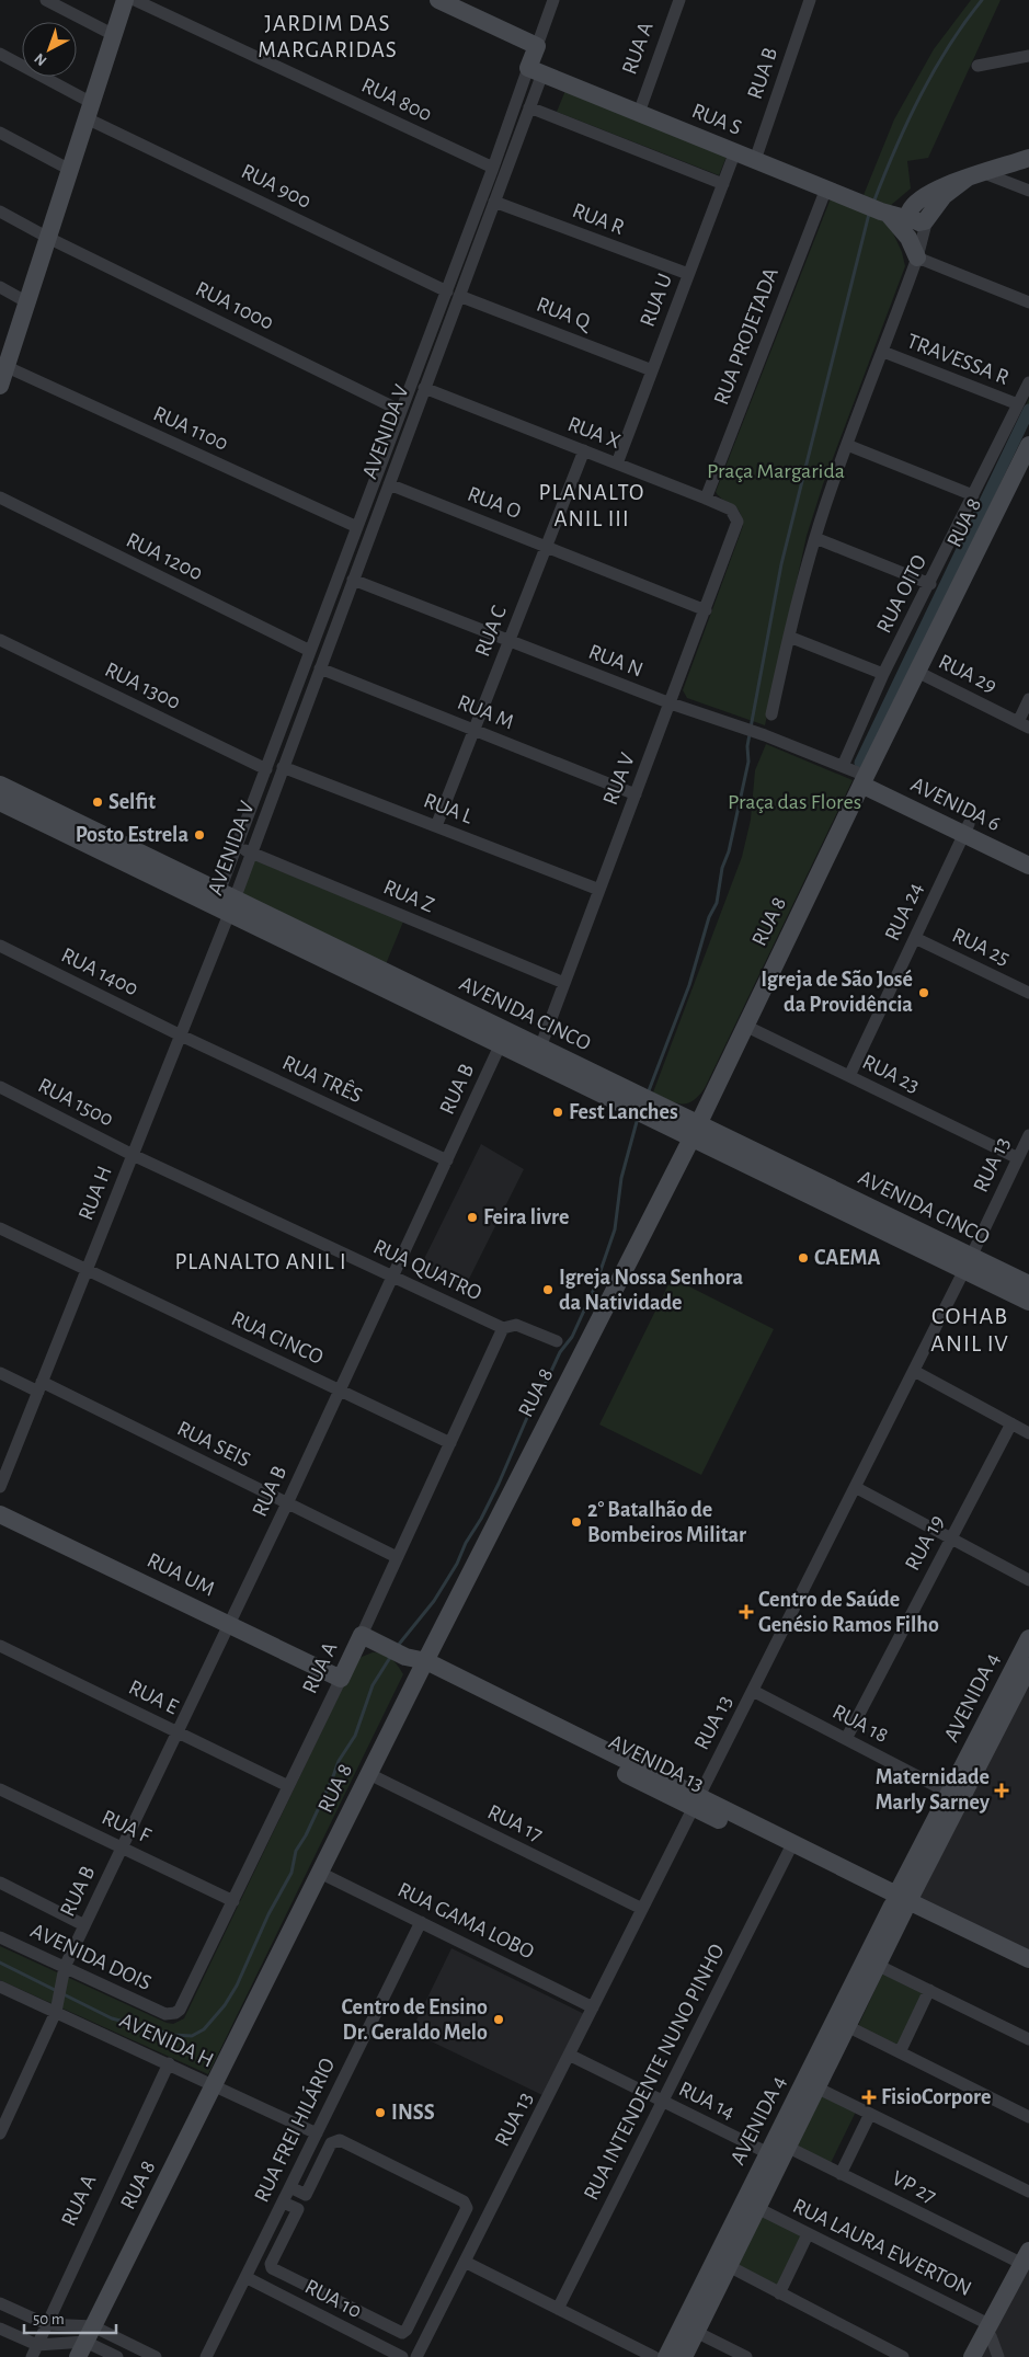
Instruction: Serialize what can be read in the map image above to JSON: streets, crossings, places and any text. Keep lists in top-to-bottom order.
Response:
{
  "streets": {
    "street": [
      "RUA A",
      "RUA B",
      "RUA 800",
      "RUA S",
      "RUA 900",
      "RUA R",
      "RUA U",
      "RUA 1000",
      "RUA Q",
      "RUA PROJETADA",
      "TRAVESSA R",
      "RUA 1100",
      "AVENIDA V",
      "RUA X",
      "RUA O",
      "RUA 8",
      "RUA 1200",
      "RUA OITO",
      "RUA C",
      "RUA N",
      "RUA 29",
      "RUA 1300",
      "RUA M",
      "RUA V",
      "AVENIDA 6",
      "RUA L",
      "RUA Z",
      "RUA 24",
      "RUA 25",
      "RUA 1400",
      "AVENIDA CINCO",
      "RUA 23",
      "RUA TRÊS",
      "RUA 1500",
      "RUA 13",
      "RUA H",
      "RUA QUATRO",
      "RUA CINCO",
      "RUA SEIS",
      "RUA 19",
      "RUA UM",
      "RUA E",
      "AVENIDA 4",
      "RUA 18",
      "AVENIDA 13",
      "RUA 17",
      "RUA F",
      "RUA GAMA LOBO",
      "AVENIDA DOIS",
      "AVENIDA H",
      "RUA INTENDENTE NUNO PINHO",
      "RUA 14",
      "RUA FREI HILÁRIO",
      "VP 27",
      "RUA LAURA EWERTON",
      "RUA 10"
    ]
  },
  "crossings": [
    ["RUA A", "RUA S"],
    ["RUA A", "RUA QUATRO"],
    ["RUA A", "RUA CINCO"],
    ["RUA A", "RUA SEIS"],
    ["RUA A", "RUA UM"],
    ["RUA A", "RUA E"],
    ["RUA A", "AVENIDA 13"],
    ["RUA A", "RUA F"],
    ["RUA A", "AVENIDA DOIS"],
    ["RUA A", "AVENIDA H"],
    ["RUA B", "RUA S"],
    ["RUA B", "AVENIDA CINCO"],
    ["RUA B", "RUA TRÊS"],
    ["RUA B", "RUA QUATRO"],
    ["RUA B", "RUA CINCO"],
    ["RUA B", "RUA SEIS"],
    ["RUA B", "RUA UM"],
    ["RUA B", "RUA E"],
    ["RUA B", "RUA F"],
    ["RUA B", "AVENIDA DOIS"],
    ["RUA B", "AVENIDA H"],
    ["RUA 800", "AVENIDA V"],
    ["RUA S", "RUA U"],
    ["RUA S", "RUA PROJETADA"],
    ["RUA S", "AVENIDA V"],
    ["RUA 900", "RUA Q"],
    ["RUA 900", "AVENIDA V"],
    ["RUA R", "RUA U"],
    ["RUA R", "AVENIDA V"],
    ["RUA U", "RUA Q"],
    ["RUA U", "RUA X"],
    ["RUA 1000", "AVENIDA V"],
    ["RUA Q", "AVENIDA V"],
    ["RUA PROJETADA", "RUA X"],
    ["TRAVESSA R", "RUA OITO"],
    ["RUA 1100", "AVENIDA V"],
    ["AVENIDA V", "RUA X"],
    ["AVENIDA V", "RUA O"],
    ["AVENIDA V", "RUA 1200"],
    ["AVENIDA V", "RUA N"],
    ["AVENIDA V", "RUA 1300"],
    ["AVENIDA V", "RUA M"],
    ["AVENIDA V", "RUA L"],
    ["AVENIDA V", "RUA Z"],
    ["AVENIDA V", "AVENIDA CINCO"],
    ["AVENIDA V", "RUA H"],
    ["RUA X", "RUA C"],
    ["RUA X", "RUA V"],
    ["RUA O", "RUA C"],
    ["RUA O", "RUA V"],
    ["RUA 8", "RUA N"],
    ["RUA 8", "RUA 29"],
    ["RUA 8", "AVENIDA 6"],
    ["RUA 8", "AVENIDA CINCO"],
    ["RUA 8", "RUA 23"],
    ["RUA 8", "AVENIDA 13"],
    ["RUA 8", "RUA 17"],
    ["RUA 8", "RUA GAMA LOBO"],
    ["RUA 8", "AVENIDA H"],
    ["RUA OITO", "RUA N"],
    ["RUA C", "RUA N"],
    ["RUA C", "RUA M"],
    ["RUA C", "RUA L"],
    ["RUA N", "RUA V"],
    ["RUA N", "AVENIDA 6"],
    ["RUA M", "RUA V"],
    ["RUA V", "RUA L"],
    ["RUA V", "RUA Z"],
    ["RUA V", "AVENIDA CINCO"],
    ["AVENIDA 6", "RUA 24"],
    ["RUA 24", "RUA 25"],
    ["RUA 24", "RUA 23"],
    ["RUA 1400", "RUA TRÊS"],
    ["RUA 1400", "RUA H"],
    ["AVENIDA CINCO", "RUA 13"],
    ["AVENIDA CINCO", "RUA H"],
    ["RUA 23", "RUA 13"],
    ["RUA TRÊS", "RUA H"],
    ["RUA 1500", "RUA H"],
    ["RUA 1500", "RUA QUATRO"],
    ["RUA 13", "RUA 18"],
    ["RUA 13", "AVENIDA 13"],
    ["RUA 13", "RUA 17"],
    ["RUA 13", "RUA GAMA LOBO"],
    ["RUA 13", "RUA 14"],
    ["RUA H", "RUA QUATRO"],
    ["RUA H", "RUA CINCO"],
    ["RUA H", "RUA SEIS"],
    ["RUA 19", "RUA 18"],
    ["AVENIDA 4", "RUA 18"],
    ["AVENIDA 4", "AVENIDA 13"],
    ["AVENIDA 4", "RUA 14"],
    ["AVENIDA 4", "VP 27"],
    ["AVENIDA 4", "RUA LAURA EWERTON"],
    ["AVENIDA 13", "RUA INTENDENTE NUNO PINHO"],
    ["RUA GAMA LOBO", "RUA FREI HILÁRIO"],
    ["AVENIDA H", "RUA FREI HILÁRIO"],
    ["RUA INTENDENTE NUNO PINHO", "RUA 14"],
    ["RUA FREI HILÁRIO", "RUA 10"]
  ],
  "districts": [
    "JARDIM DAS MARGARIDAS",
    "PLANALTO ANIL III",
    "PLANALTO ANIL I",
    "COHAB ANIL IV"
  ],
  "parks": ["Praça Margarida", "Praça das Flores"],
  "places": {
    "other": [
      "Selfit",
      "Posto Estrela",
      "Igreja de São José da Providência",
      "Fest Lanches",
      "Feira livre",
      "CAEMA",
      "Igreja Nossa Senhora da Natividade",
      "2° Batalhão de Bombeiros Militar",
      "Centro de Ensino Dr. Geraldo Melo",
      "INSS"
    ],
    "health": ["Centro de Saúde Genésio Ramos Filho", "Maternidade Marly Sarney", "FisioCorpore"]
  },
  "scale_bar": "50 m",
  "north": "bottom left"
}
